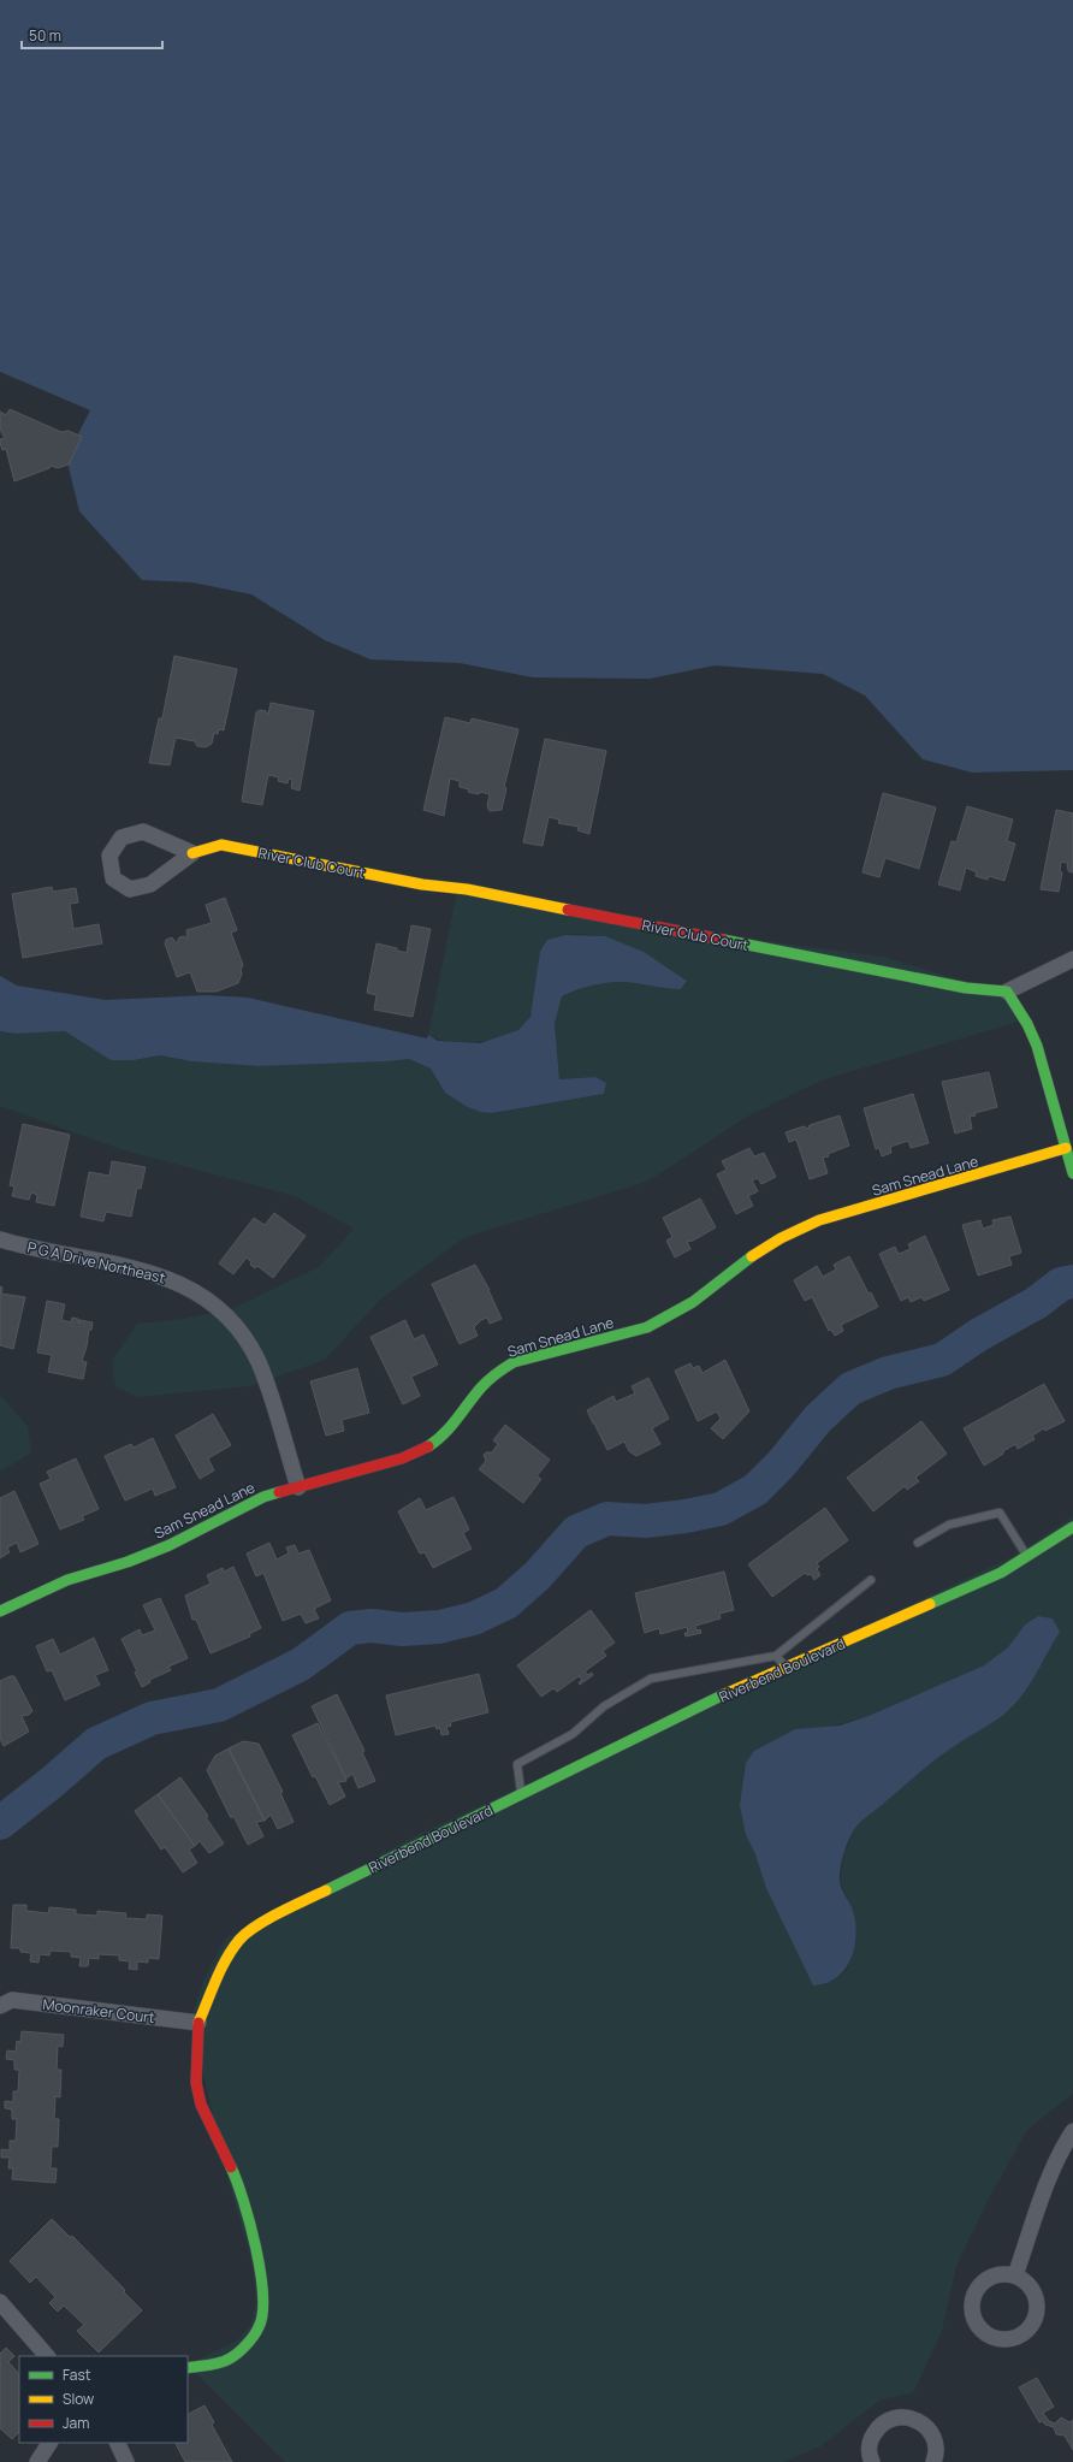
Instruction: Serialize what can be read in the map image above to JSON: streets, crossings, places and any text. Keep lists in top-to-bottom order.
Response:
{
  "streets": {
    "street": [
      "River Club Court",
      "Sam Snead Lane",
      "P G A Drive Northeast",
      "Riverbend Boulevard",
      "Moonraker Court"
    ]
  },
  "crossings": [
    ["Sam Snead Lane", "P G A Drive Northeast"],
    ["Riverbend Boulevard", "Moonraker Court"]
  ],
  "legend": ["Fast", "Slow", "Jam"],
  "scale_bar": "50 m"
}
